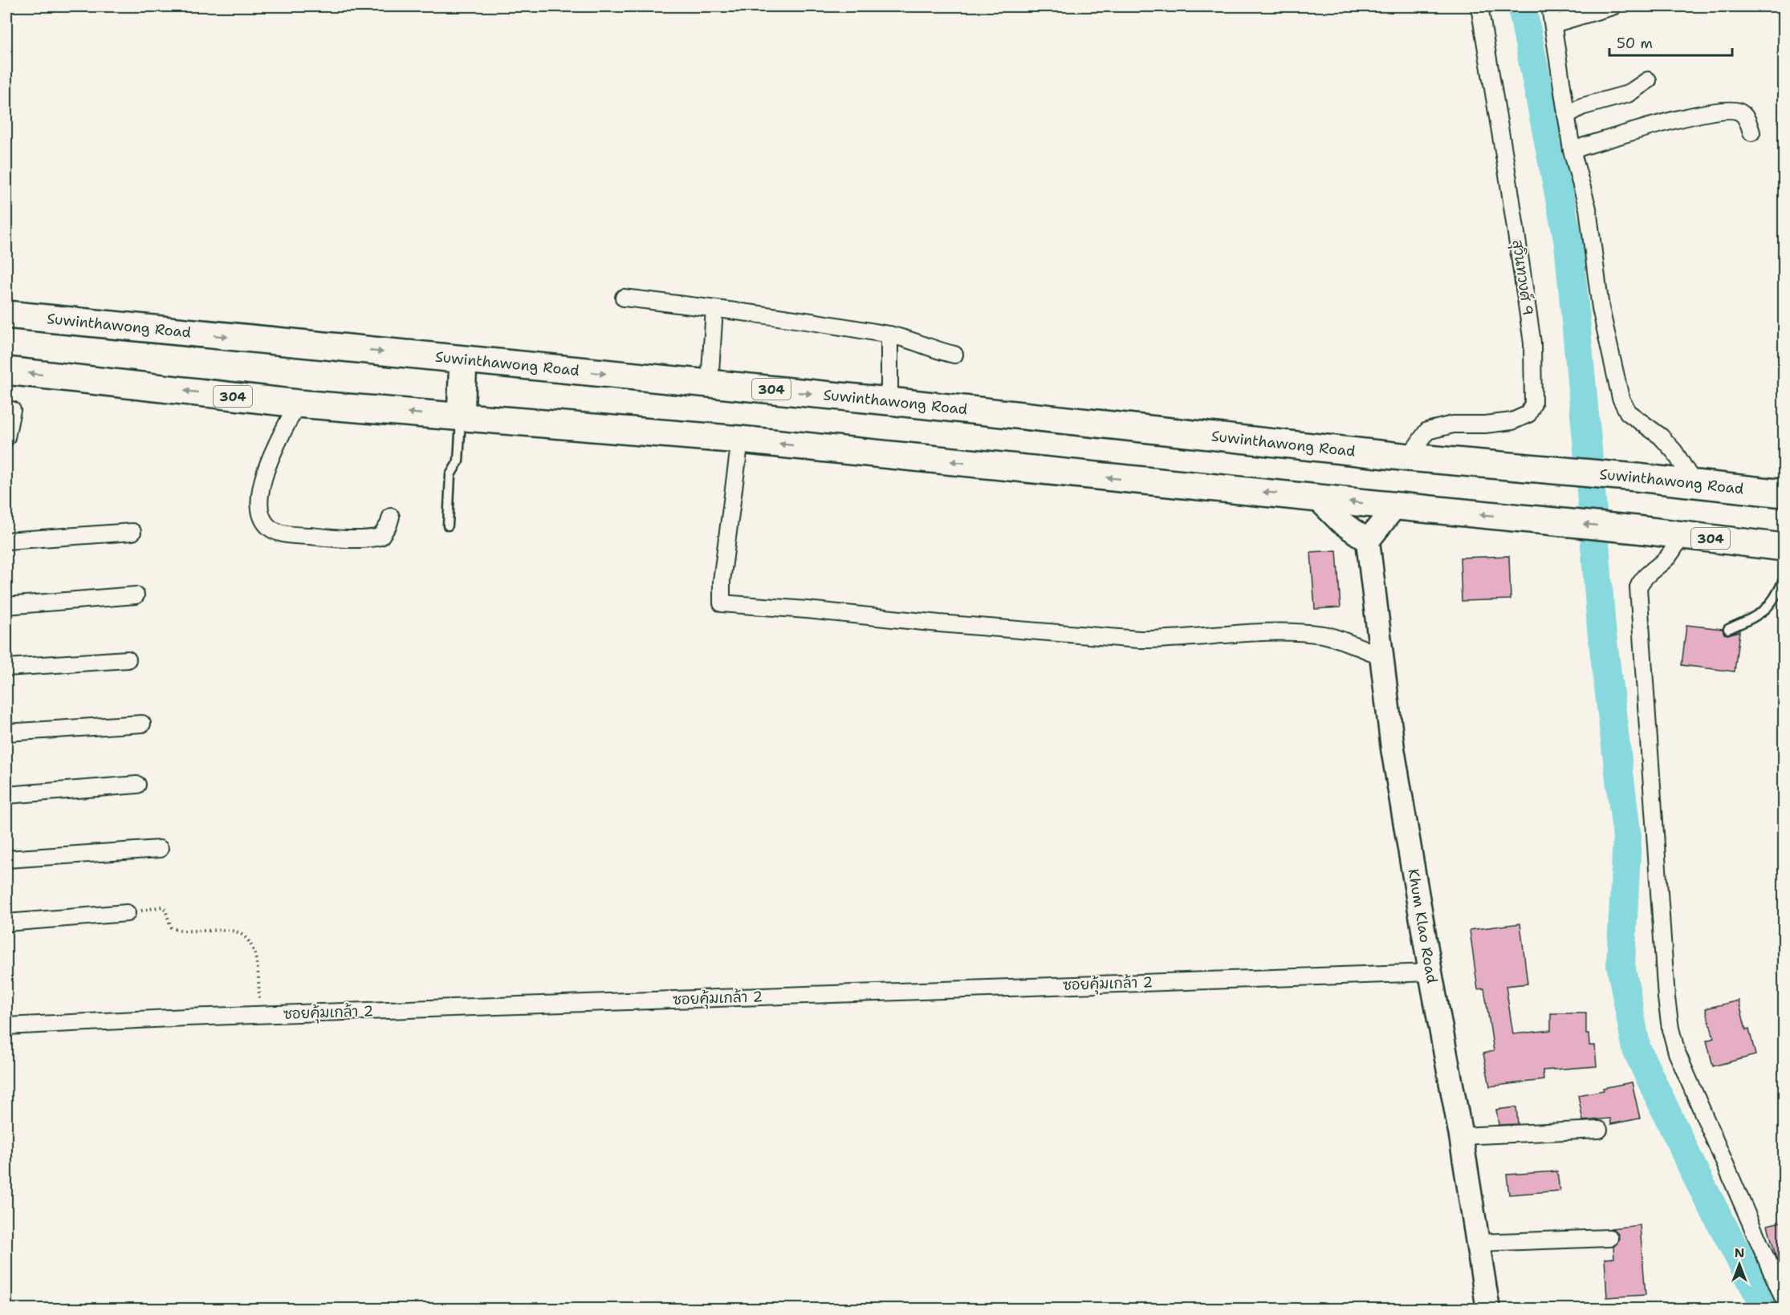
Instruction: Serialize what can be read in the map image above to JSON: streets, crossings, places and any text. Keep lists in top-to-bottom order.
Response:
{
  "streets": {
    "highway": ["Suwinthawong Road", "304"],
    "main road": ["Khum Klao Road"],
    "street": ["สุวินทวงศ์ 9", "ซอยคุ้มเกล้า 2"]
  },
  "crossings": [
    ["สุวินทวงศ์ 9", "Suwinthawong Road"],
    ["Khum Klao Road", "ซอยคุ้มเกล้า 2"]
  ],
  "scale_bar": "50 m",
  "north": "top"
}
